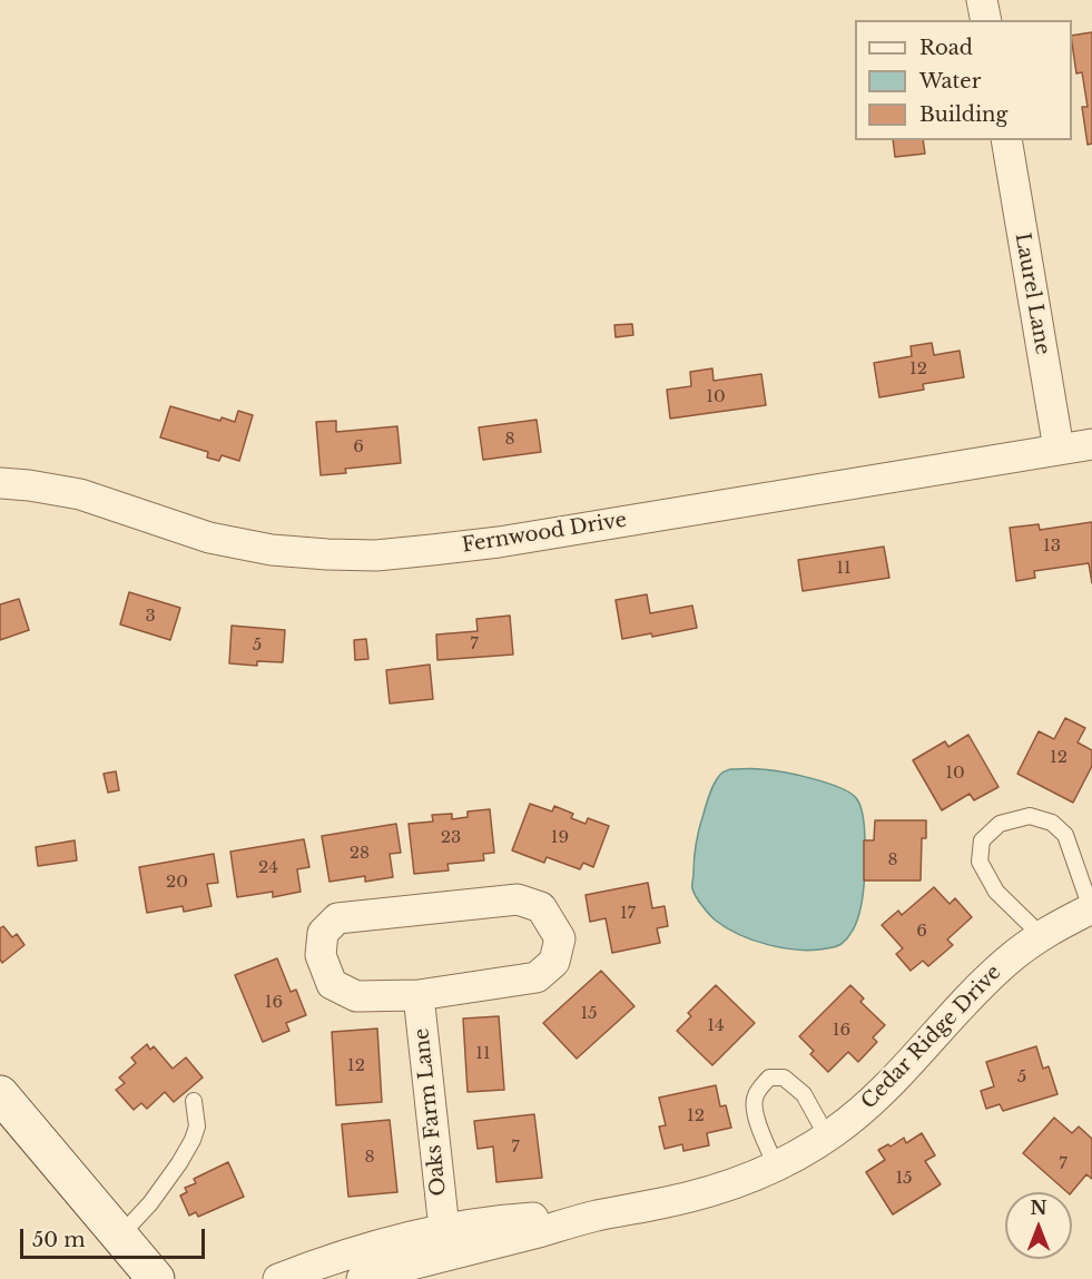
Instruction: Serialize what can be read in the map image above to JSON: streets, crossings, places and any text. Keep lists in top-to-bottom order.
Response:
{
  "streets": {
    "street": [
      "Laurel Lane",
      "Fernwood Drive",
      "Cedar Ridge Drive",
      "Oaks Farm Lane"
    ]
  },
  "crossings": [
    ["Laurel Lane", "Fernwood Drive"],
    ["Cedar Ridge Drive", "Oaks Farm Lane"]
  ],
  "house_numbers": [
    "12",
    "10",
    "8",
    "6",
    "13",
    "11",
    "3",
    "7",
    "5",
    "12",
    "10",
    "23",
    "19",
    "28",
    "8",
    "24",
    "20",
    "17",
    "6",
    "16",
    "15",
    "14",
    "16",
    "11",
    "12",
    "5",
    "12",
    "7",
    "8",
    "7",
    "15"
  ],
  "legend": ["Road", "Water", "Building"],
  "scale_bar": "50 m",
  "north": "top"
}
